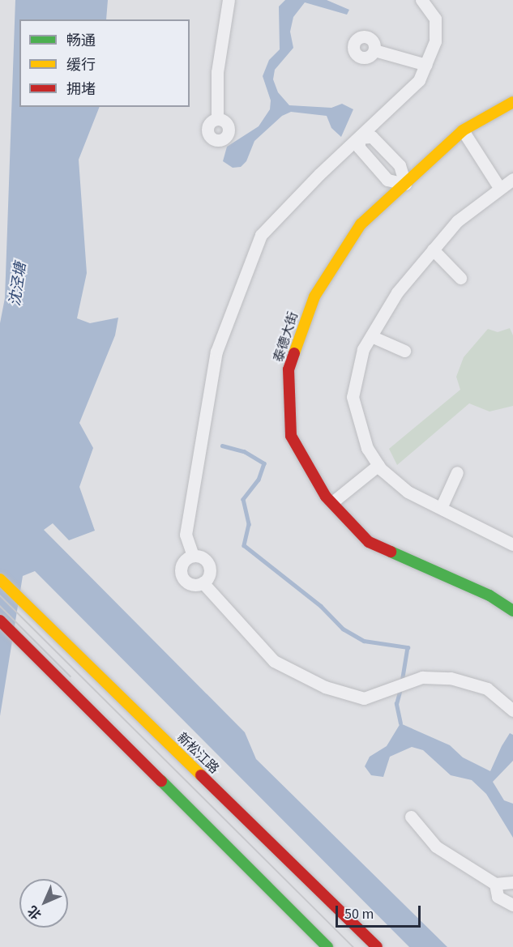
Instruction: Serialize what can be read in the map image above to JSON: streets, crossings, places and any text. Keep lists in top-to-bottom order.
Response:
{
  "streets": {
    "main road": ["泰德大街", "新松江路"]
  },
  "water": ["沈泾塘"],
  "legend": ["畅通", "缓行", "拥堵"],
  "scale_bar": "50 m",
  "north": "bottom left"
}
